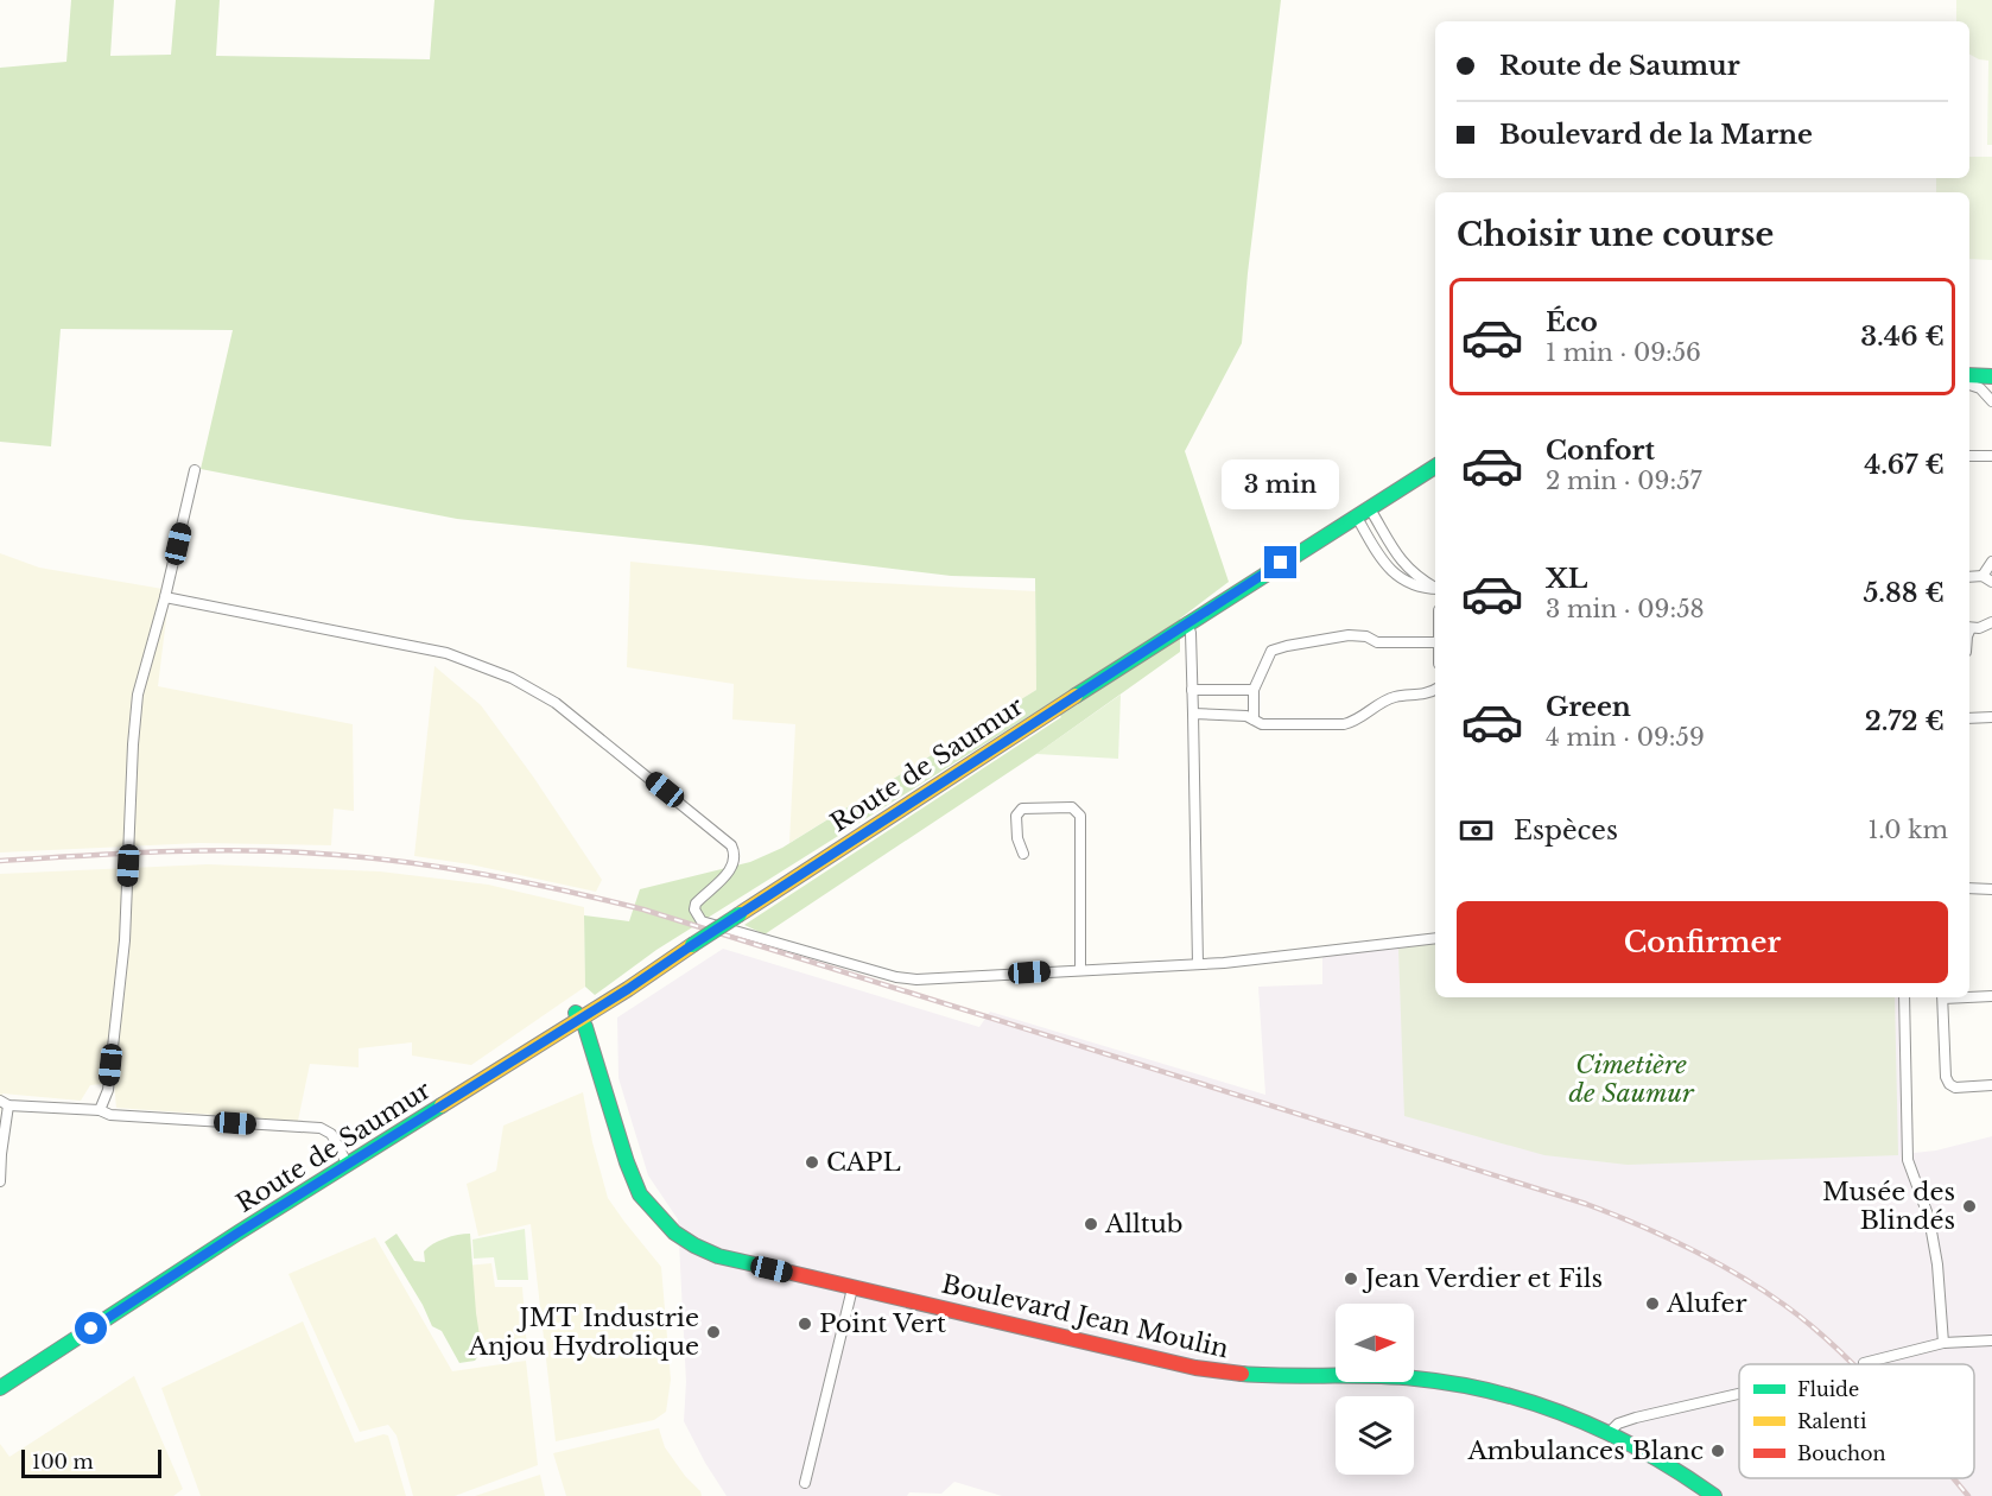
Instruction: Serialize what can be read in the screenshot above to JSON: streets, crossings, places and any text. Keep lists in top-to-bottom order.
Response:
{
  "streets": {
    "main road": ["Route de Saumur", "Boulevard Jean Moulin"]
  },
  "crossings": [
    ["Route de Saumur", "Boulevard Jean Moulin"]
  ],
  "parks": ["Cimetière de Saumur"],
  "places": [
    "CAPL",
    "Musée des Blindés",
    "Alltub",
    "Jean Verdier et Fils",
    "Alufer",
    "Point Vert",
    "JMT Industrie Anjou Hydrolique",
    "Ambulances Blanc"
  ],
  "legend": ["Fluide", "Ralenti", "Bouchon"],
  "scale_bar": "100 m",
  "north": "right",
  "page": {
    "banner": ["Route de Saumur", "Boulevard de la Marne"],
    "heading": "Choisir une course",
    "list": [
      {
        "name": "Éco",
        "note": "1 min · 09:56",
        "value": "3.46 €"
      },
      {
        "name": "Confort",
        "note": "2 min · 09:57",
        "value": "4.67 €"
      },
      {
        "name": "XL",
        "note": "3 min · 09:58",
        "value": "5.88 €"
      },
      {
        "name": "Green",
        "note": "4 min · 09:59",
        "value": "2.72 €"
      }
    ],
    "bubble": "3 min",
    "pay": ["Espèces", "1.0 km"],
    "buttons": "Confirmer",
    "scale": "100 m"
  }
}
